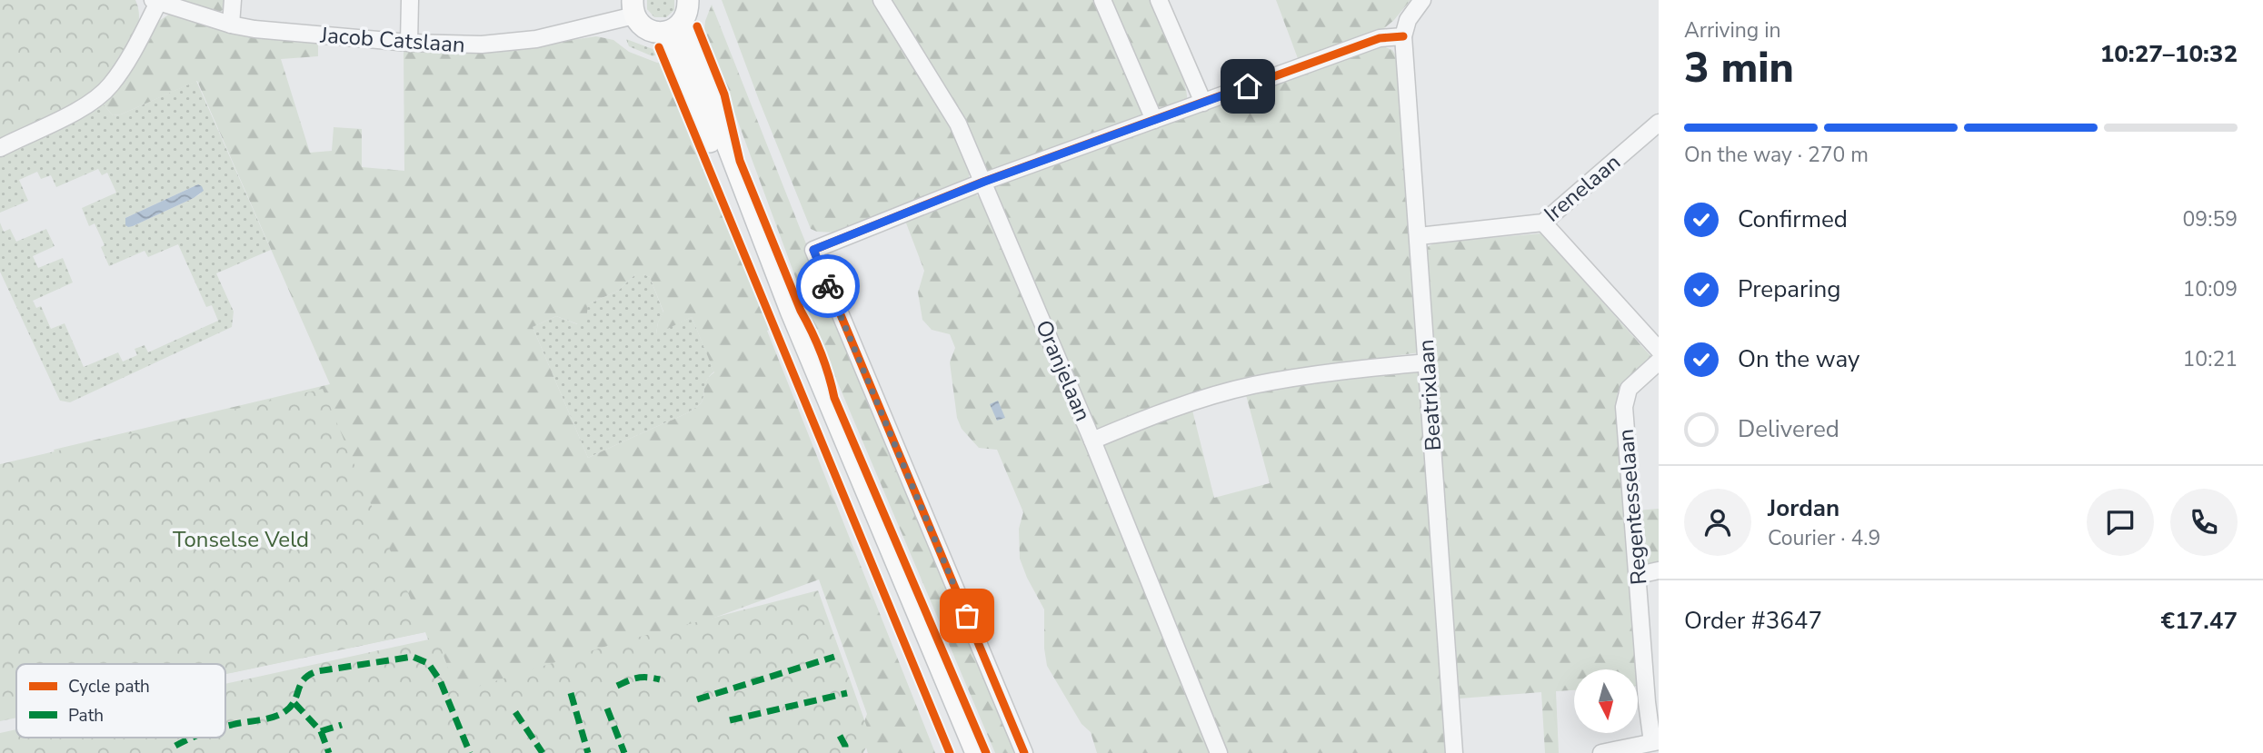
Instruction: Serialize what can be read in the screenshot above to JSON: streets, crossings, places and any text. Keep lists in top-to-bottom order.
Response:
{
  "streets": {
    "street": [
      "Jacob Catslaan",
      "Irenelaan",
      "Oranjelaan",
      "Beatrixlaan",
      "Regentesselaan"
    ]
  },
  "crossings": [
    ["Irenelaan", "Beatrixlaan"]
  ],
  "parks": ["Tonselse Veld"],
  "legend": ["Cycle path", "Path"],
  "north": "bottom",
  "page": {
    "heading": ["3 min", "Arriving in", "10:27–10:32"],
    "panel": [
      "Jordan",
      "Courier · 4.9",
      "Order #3647",
      "€17.47"
    ],
    "bar": "On the way · 270 m",
    "list": [
      ["Confirmed", "09:59"],
      ["Preparing", "10:09"],
      ["On the way", "10:21"],
      "Delivered"
    ]
  }
}
